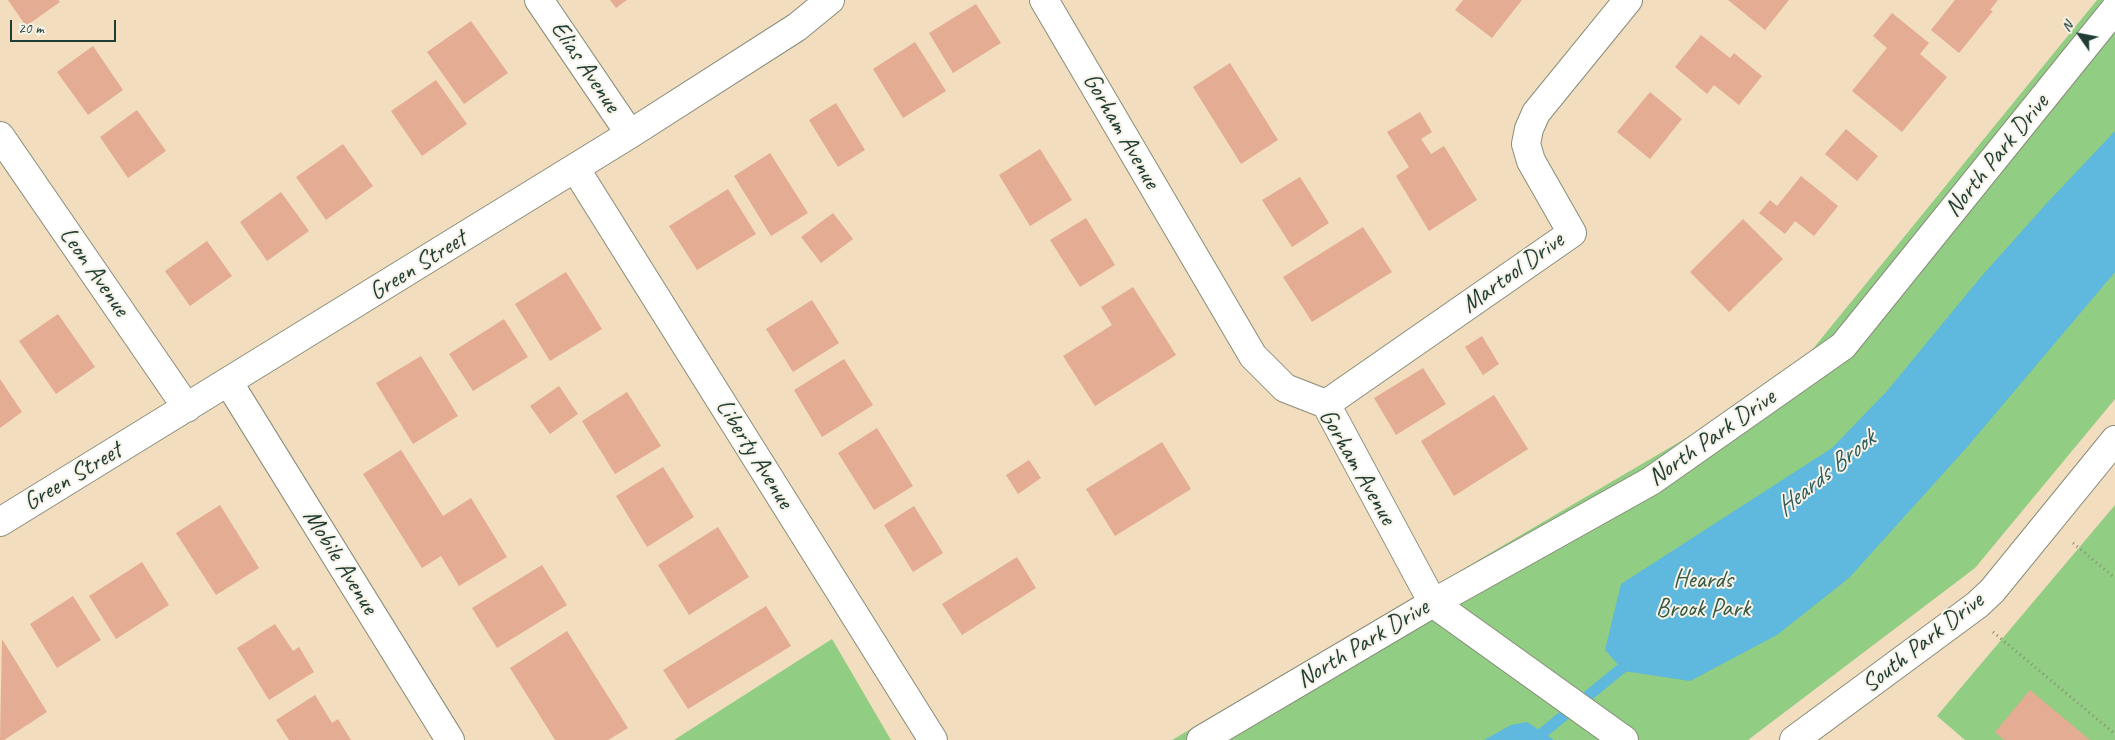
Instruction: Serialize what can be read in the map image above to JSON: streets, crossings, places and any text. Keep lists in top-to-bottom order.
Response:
{
  "streets": {
    "street": [
      "Elias Avenue",
      "Gorham Avenue",
      "North Park Drive",
      "Green Street",
      "Leon Avenue",
      "Martool Drive",
      "Liberty Avenue",
      "Mobile Avenue",
      "South Park Drive"
    ]
  },
  "crossings": [
    ["Elias Avenue", "Green Street"],
    ["Gorham Avenue", "North Park Drive"],
    ["Gorham Avenue", "Martool Drive"],
    ["Green Street", "Leon Avenue"],
    ["Green Street", "Liberty Avenue"],
    ["Green Street", "Mobile Avenue"]
  ],
  "water": ["Heards Brook"],
  "parks": ["Heards Brook Park"],
  "scale_bar": "20 m",
  "north": "top left"
}
